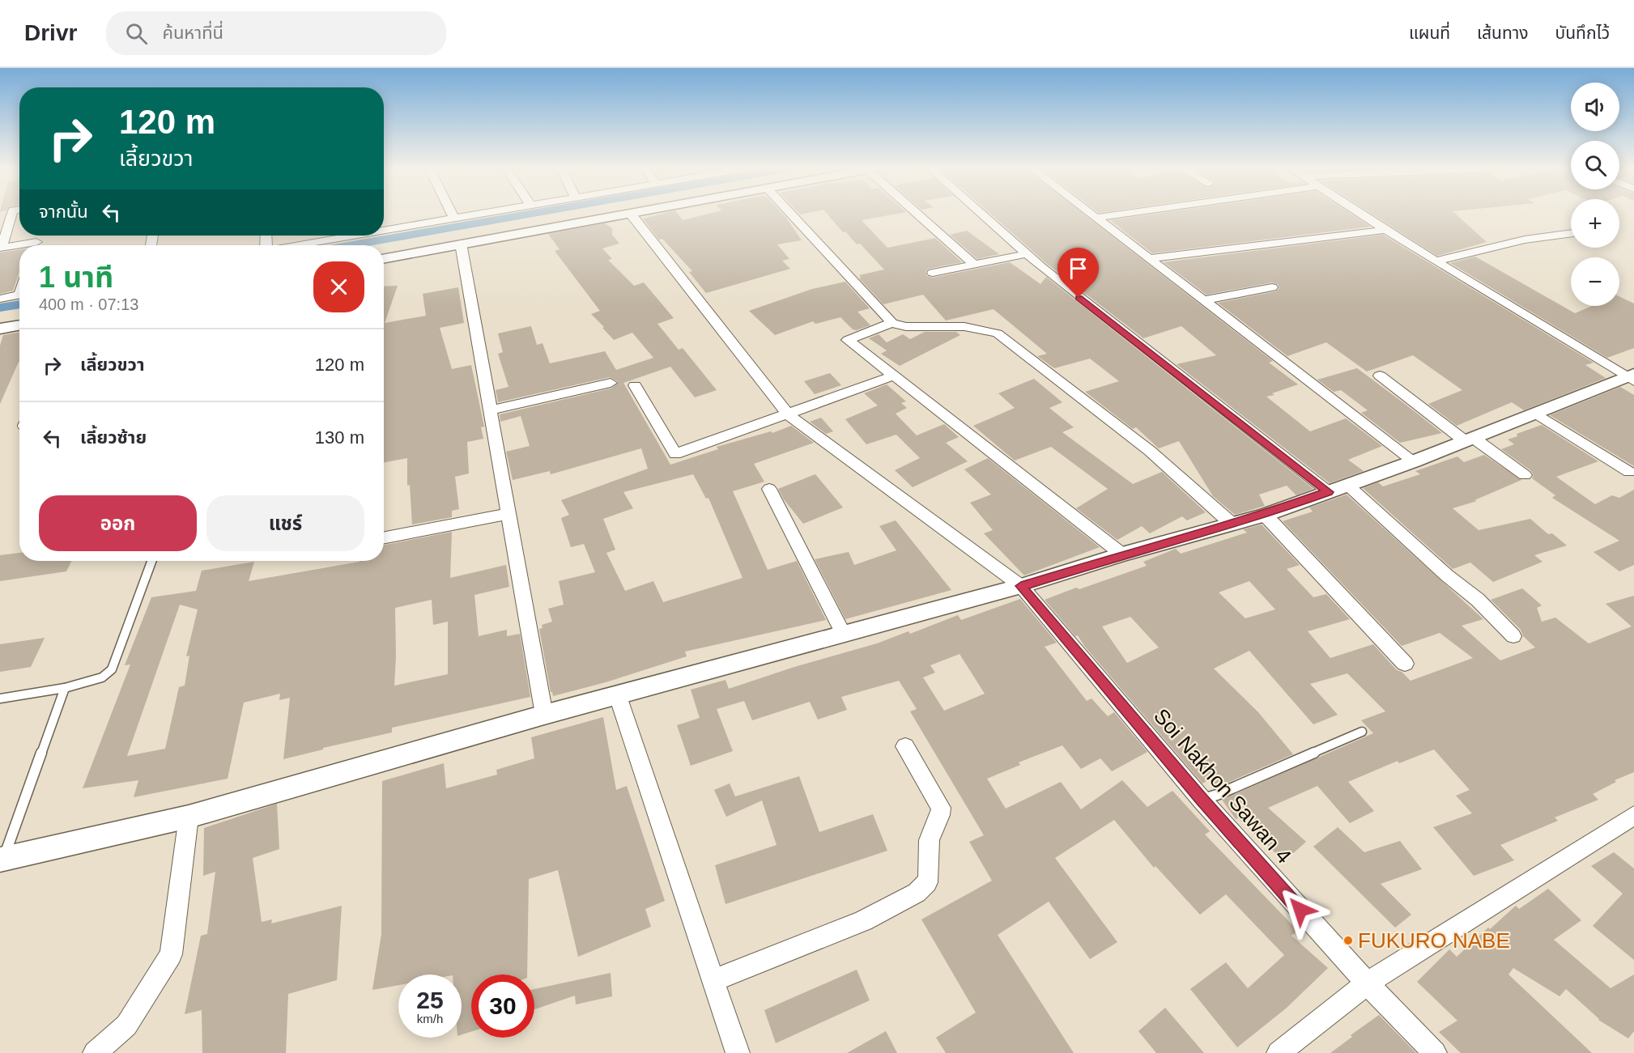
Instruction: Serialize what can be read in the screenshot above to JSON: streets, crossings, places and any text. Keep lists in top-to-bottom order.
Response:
{
  "streets": {
    "street": ["Soi Nakhon Sawan 4"]
  },
  "places": ["FUKURO NABE"],
  "page": {
    "header": "Drivr",
    "search": "ค้นหาที่นี่",
    "nav": ["แผนที่", "เส้นทาง", "บันทึกไว้"],
    "map_buttons": ["+", "−"],
    "turn": ["120 m", "เลี้ยวขวา"],
    "then": "จากนั้น",
    "heading": ["1 นาที", "400 m · 07:13"],
    "list": [
      {
        "name": "เลี้ยวขวา",
        "value": "120 m"
      },
      {
        "name": "เลี้ยวซ้าย",
        "value": "130 m"
      }
    ],
    "buttons": ["ออก", "แชร์"],
    "speed": "25 km/h",
    "limit": "30"
  }
}
